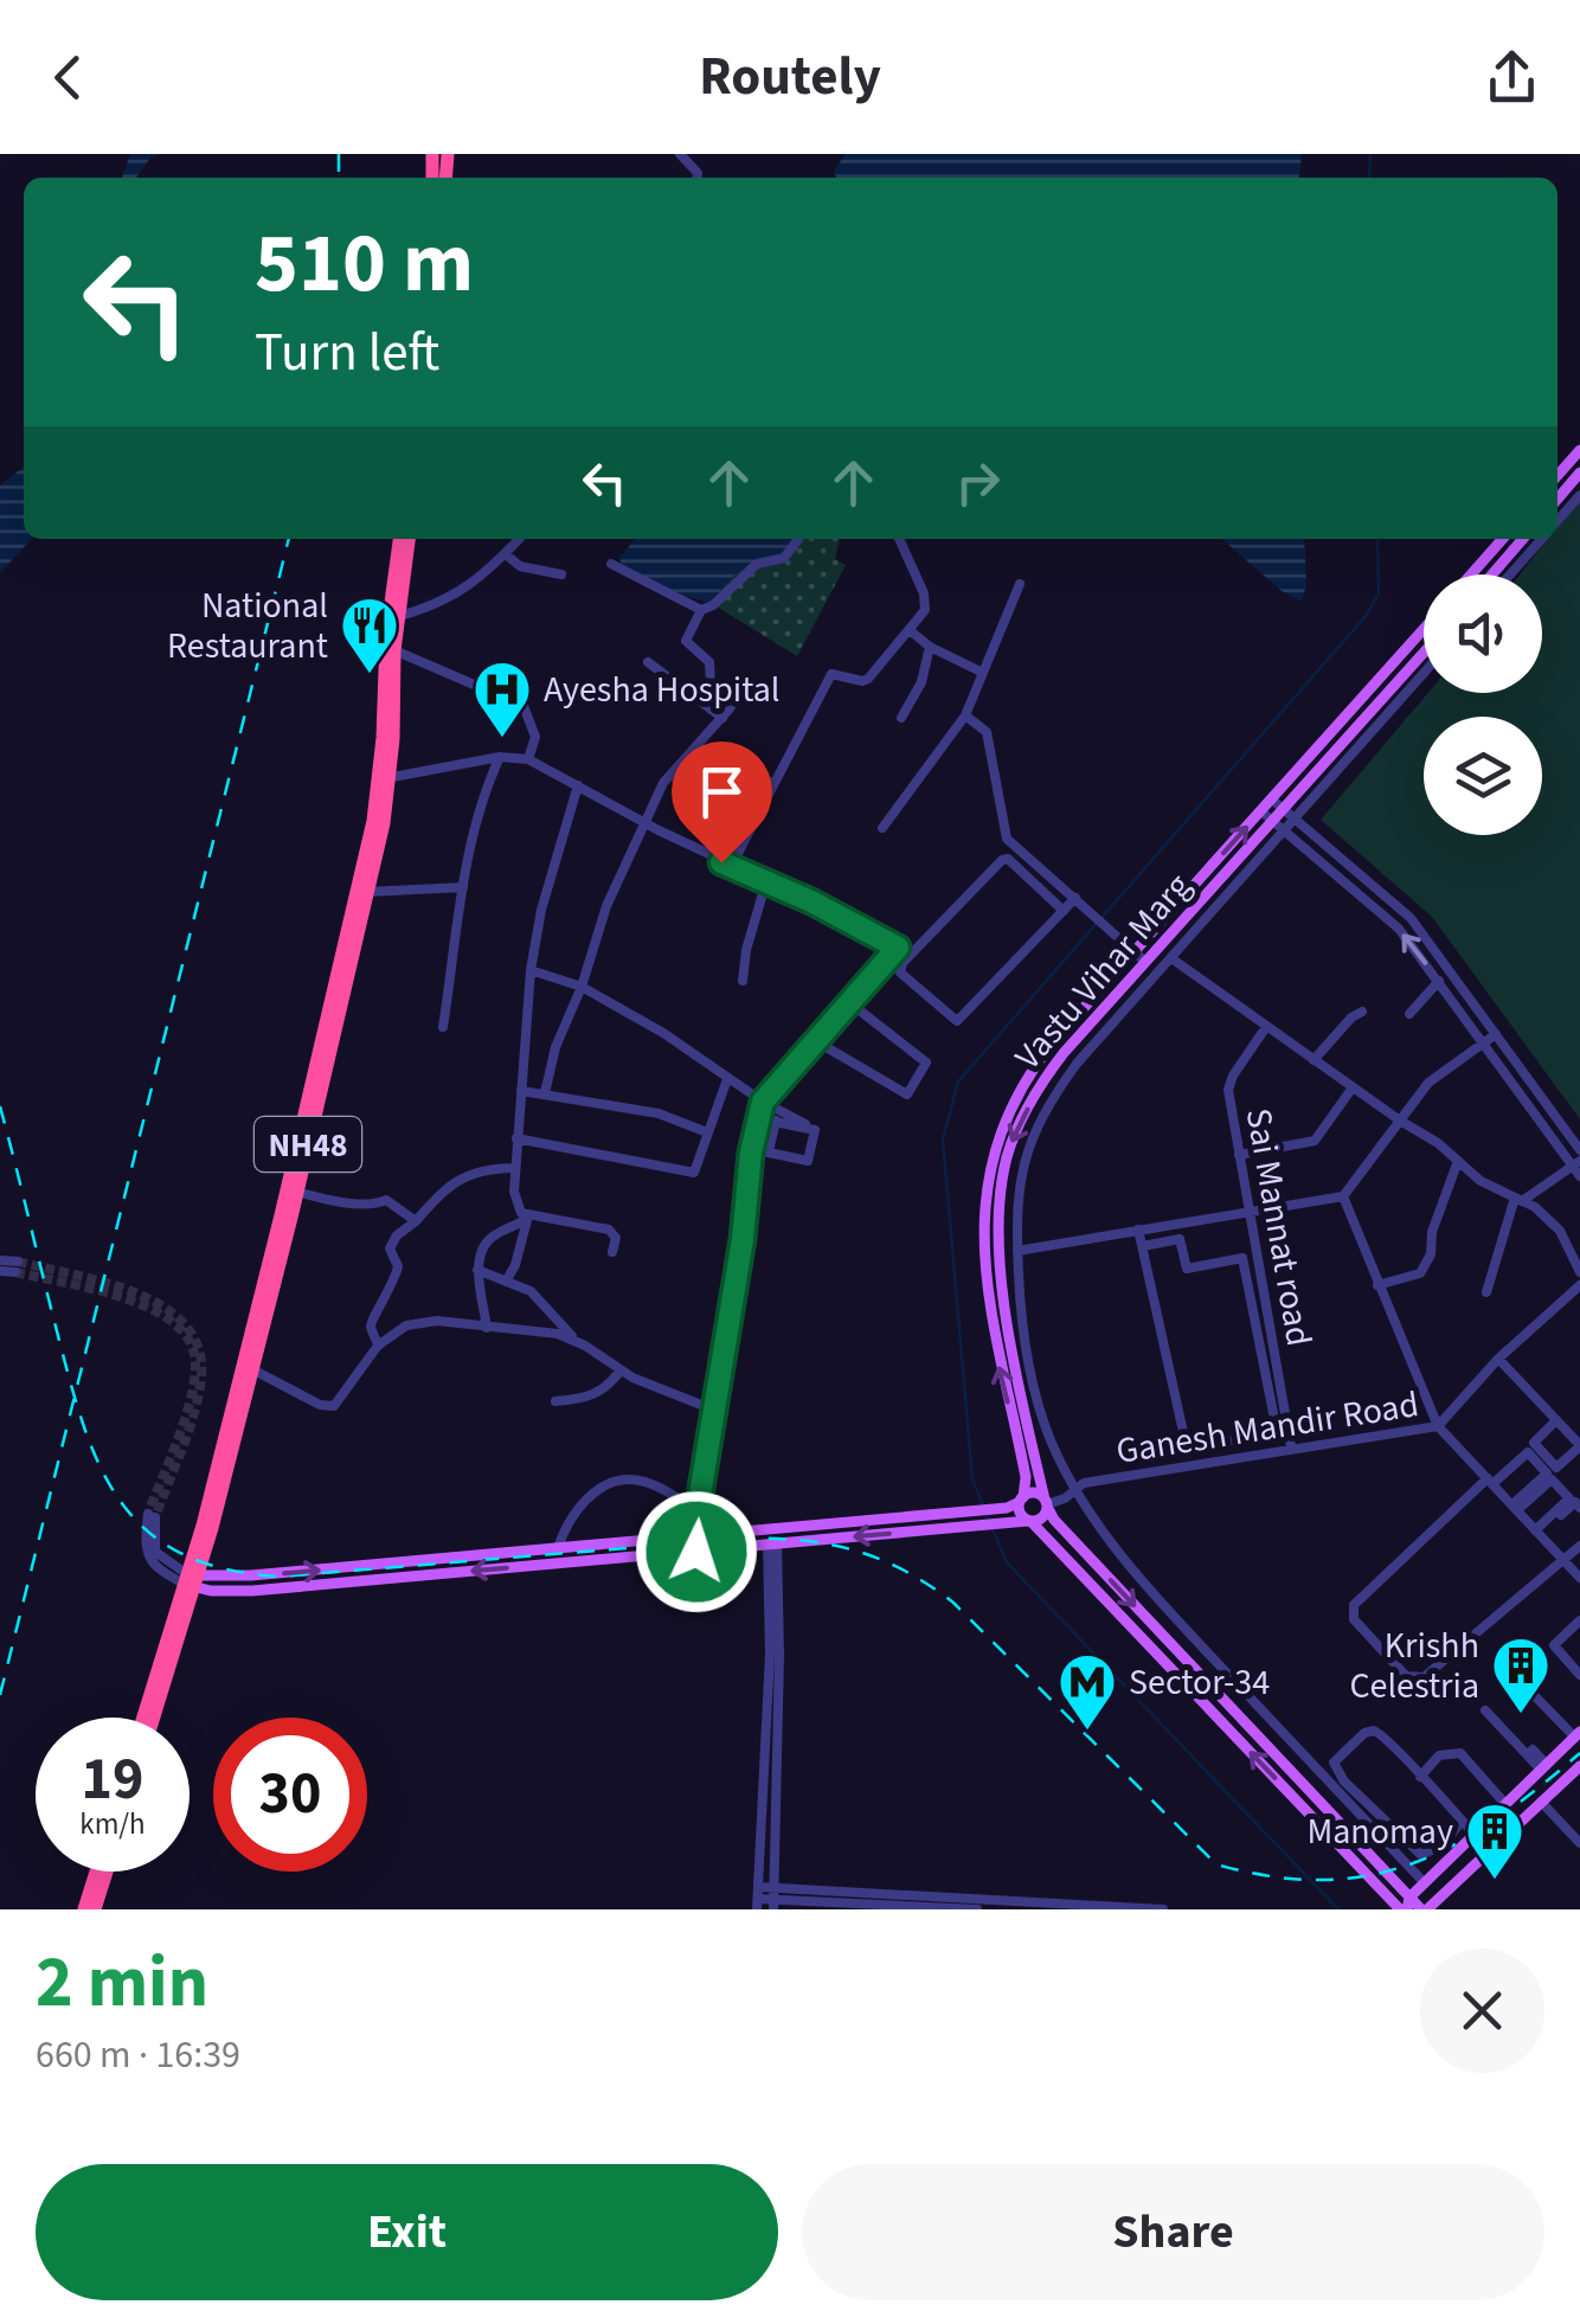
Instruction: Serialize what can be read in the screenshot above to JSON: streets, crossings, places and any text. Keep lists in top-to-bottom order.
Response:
{
  "streets": {
    "highway": ["NH48"],
    "main road": ["Vastu Vihar Marg"],
    "street": ["Sai Mannat road", "Ganesh Mandir Road"]
  },
  "crossings": [
    ["Vastu Vihar Marg", "Ganesh Mandir Road"],
    ["Sai Mannat road", "Ganesh Mandir Road"]
  ],
  "places": {
    "restaurant": ["National Restaurant"],
    "hospital": ["Ayesha Hospital"],
    "building": ["Krishh Celestria", "Manomay"],
    "metro station": ["Sector-34"]
  },
  "page": {
    "header": "Routely",
    "turn": ["510 m", "Turn left"],
    "speed": "19 km/h",
    "limit": "30",
    "heading": ["2 min", "660 m · 16:39"],
    "buttons": ["Exit", "Share"]
  }
}
